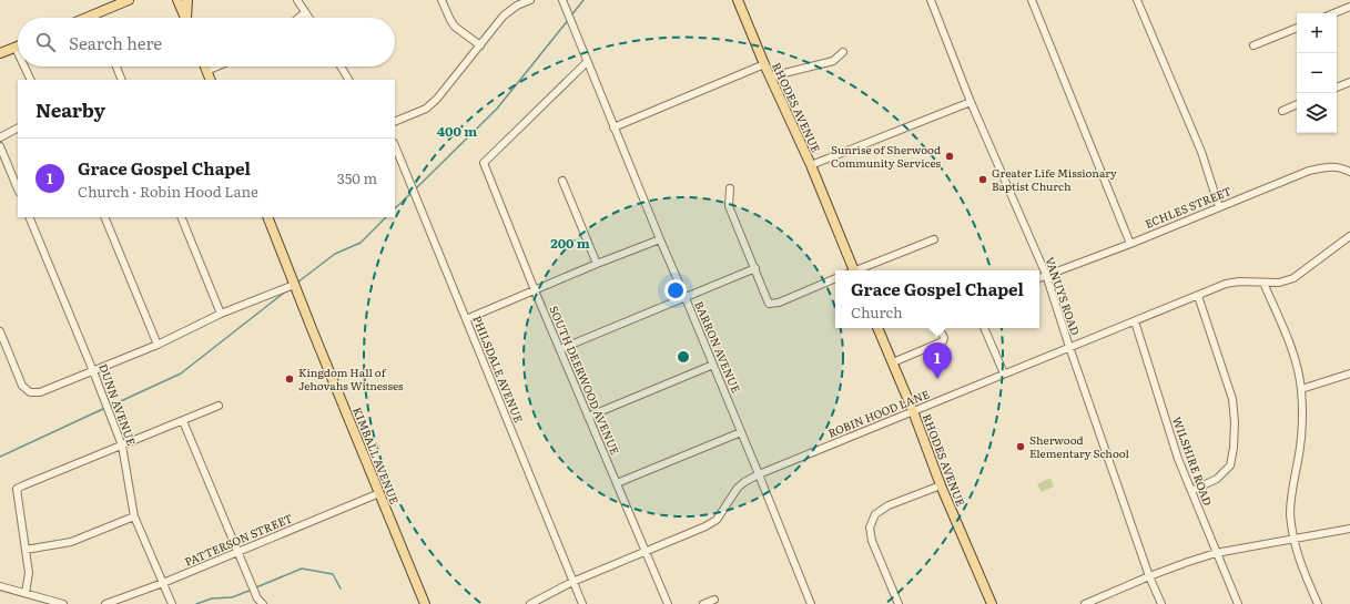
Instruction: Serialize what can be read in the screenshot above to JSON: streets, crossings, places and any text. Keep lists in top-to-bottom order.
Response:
{
  "streets": {
    "main road": ["RHODES AVENUE", "KIMBALL AVENUE"],
    "street": [
      "ECHLES STREET",
      "VANUYS ROAD",
      "BARRON AVENUE",
      "PHILSDALE AVENUE",
      "SOUTH DEERWOOD AVENUE",
      "DUNN AVENUE",
      "ROBIN HOOD LANE",
      "WILSHIRE ROAD",
      "PATTERSON STREET"
    ]
  },
  "crossings": [
    ["RHODES AVENUE", "ROBIN HOOD LANE"],
    ["ECHLES STREET", "VANUYS ROAD"],
    ["VANUYS ROAD", "ROBIN HOOD LANE"],
    ["BARRON AVENUE", "SOUTH DEERWOOD AVENUE"],
    ["BARRON AVENUE", "ROBIN HOOD LANE"],
    ["PHILSDALE AVENUE", "ROBIN HOOD LANE"],
    ["SOUTH DEERWOOD AVENUE", "ROBIN HOOD LANE"],
    ["DUNN AVENUE", "PATTERSON STREET"],
    ["ROBIN HOOD LANE", "WILSHIRE ROAD"],
    ["KIMBALL AVENUE", "PATTERSON STREET"]
  ],
  "places": [
    "Sunrise of Sherwood Community Services",
    "Greater Life Missionary Baptist Church",
    "Kingdom Hall of Jehovahs Witnesses",
    "Sherwood Elementary School"
  ],
  "page": {
    "map_buttons": ["+", "−"],
    "search": "Search here",
    "heading": "Nearby",
    "list": [
      {
        "mark": "1",
        "name": "Grace Gospel Chapel",
        "note": "Church · Robin Hood Lane",
        "value": "350 m"
      }
    ],
    "popup": ["Grace Gospel Chapel", "Church"],
    "pins": "1"
  },
  "rings": ["400 m", "200 m"]
}
